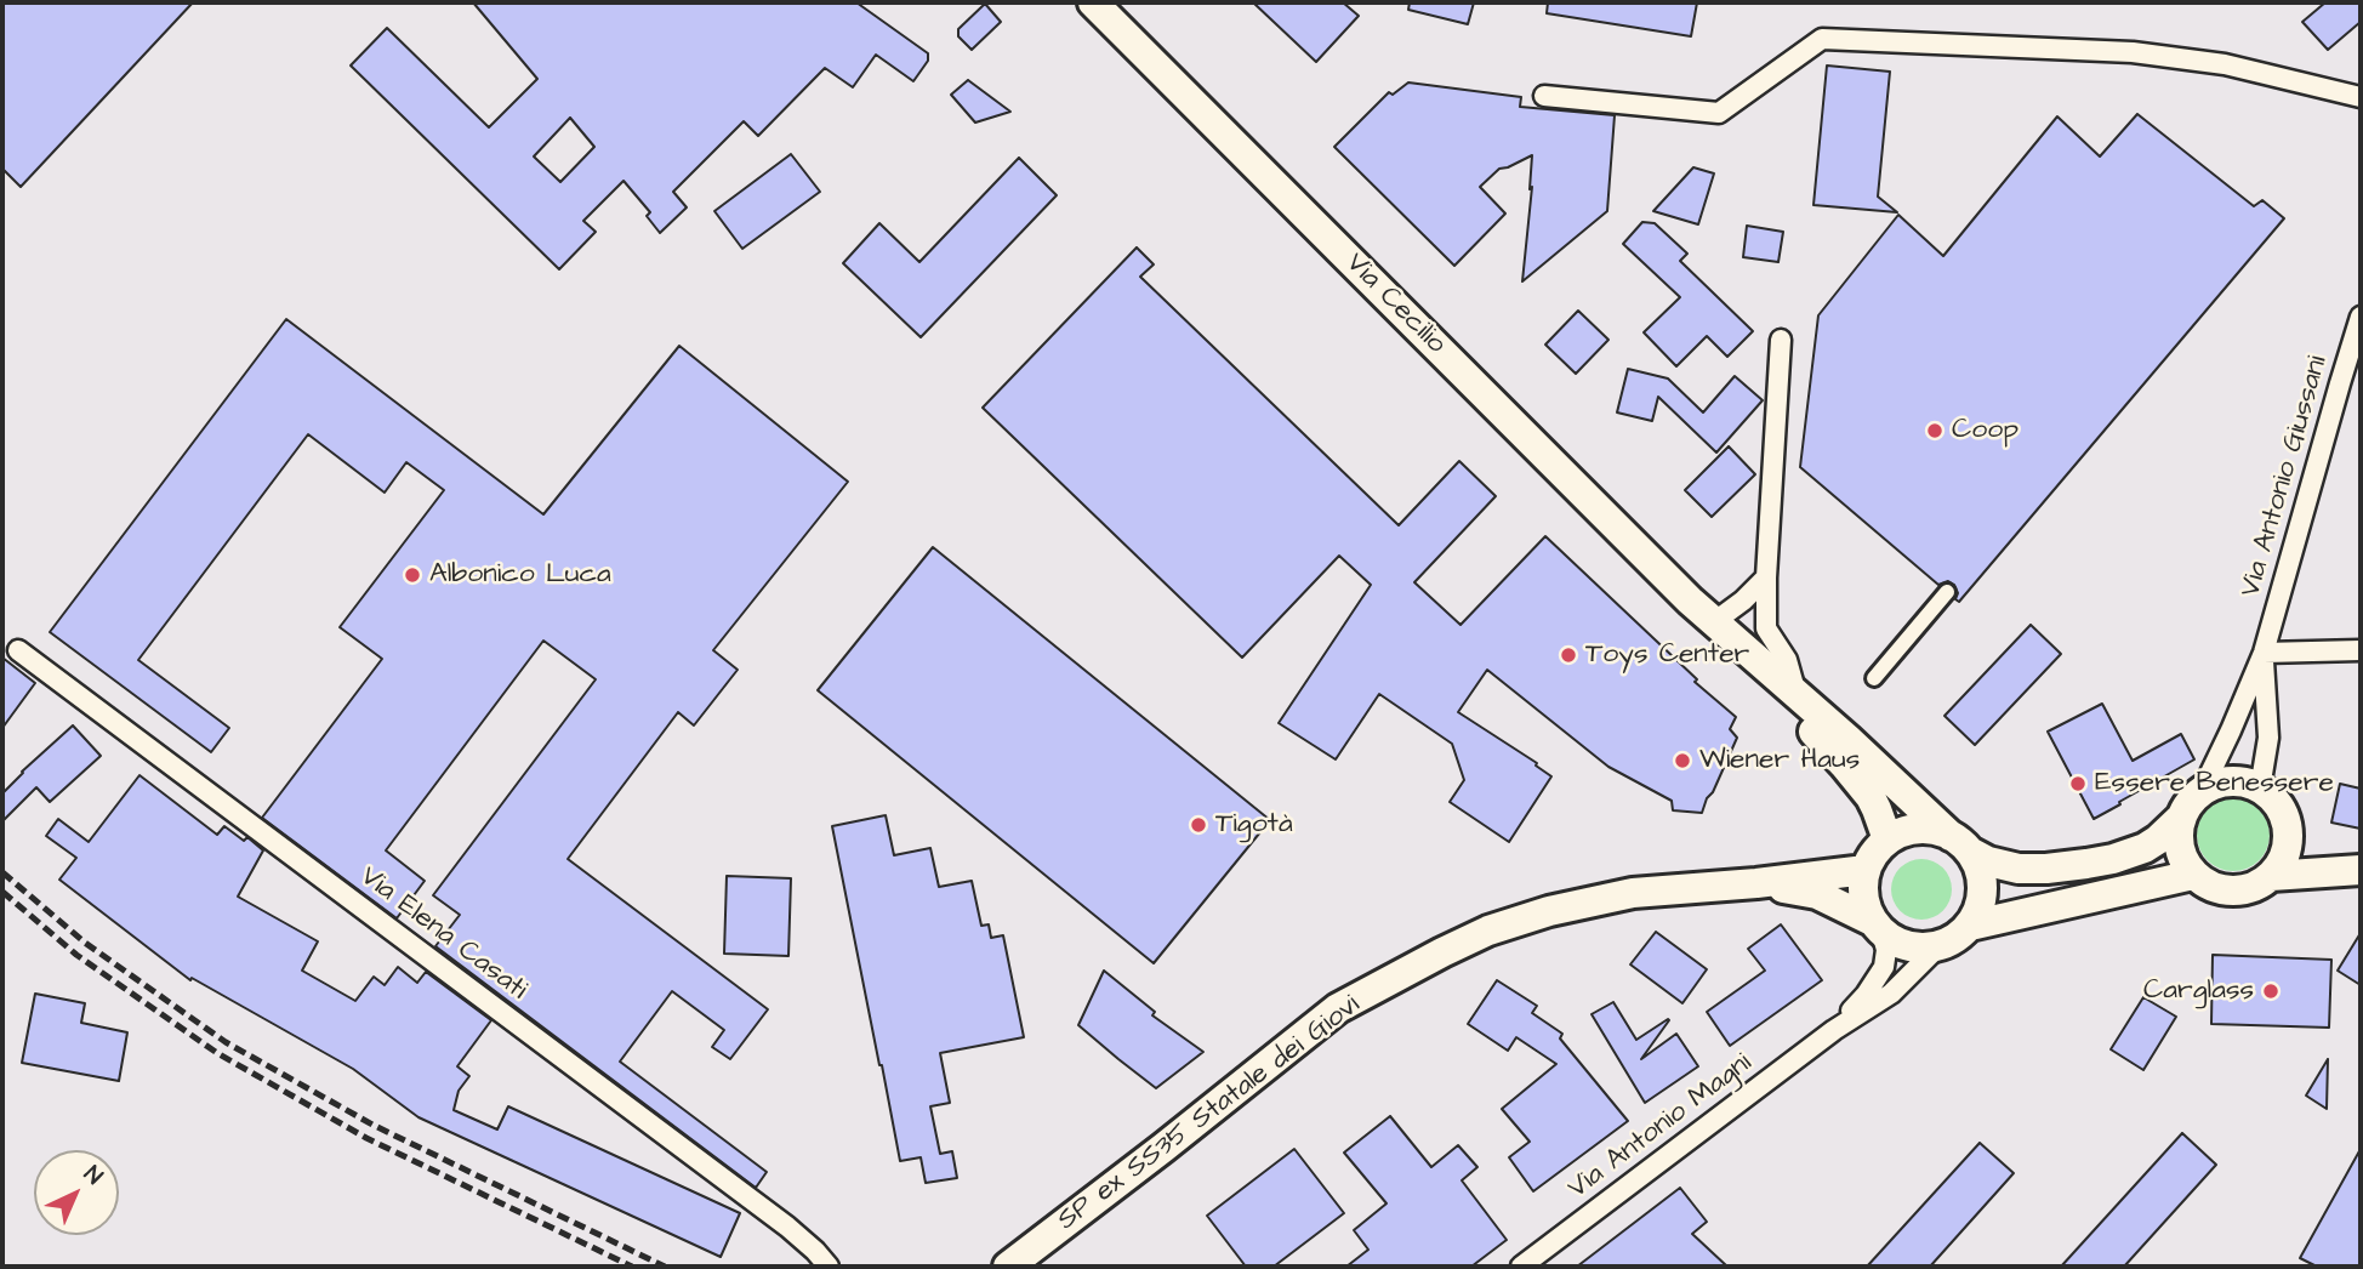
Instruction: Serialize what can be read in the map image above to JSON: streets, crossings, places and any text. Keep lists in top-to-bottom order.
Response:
{
  "streets": {
    "main road": ["Via Cecilio", "SP ex SS35 Statale dei Giovi"],
    "street": ["Via Antonio Giussani", "Via Elena Casati", "Via Antonio Magni"]
  },
  "crossings": [
    ["Via Cecilio", "SP ex SS35 Statale dei Giovi"]
  ],
  "places": [
    "Coop",
    "Albonico Luca",
    "Toys Center",
    "Wiener Haus",
    "Essere Benessere",
    "Tigotà",
    "Carglass"
  ],
  "north": "top right"
}
